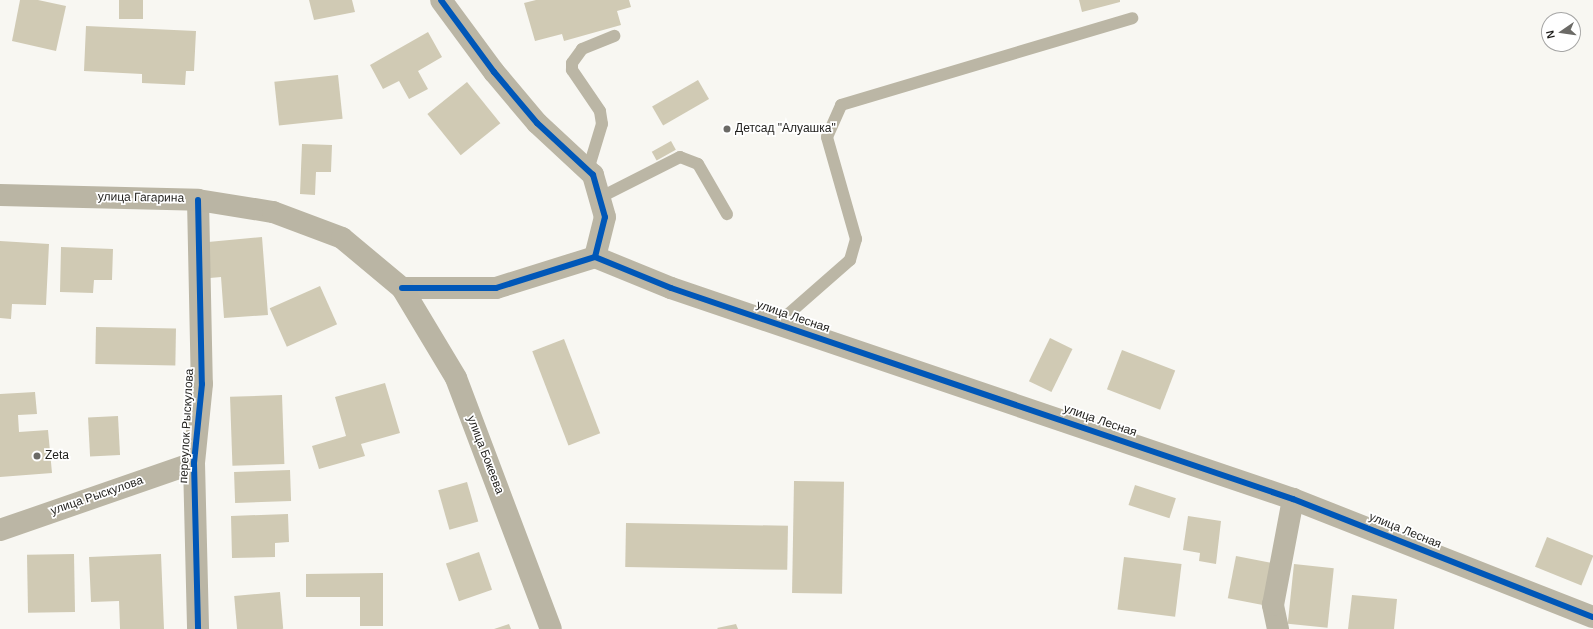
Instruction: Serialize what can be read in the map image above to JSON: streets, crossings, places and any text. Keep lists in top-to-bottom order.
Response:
{
  "streets": {
    "main road": ["улица Гагарина", "улица Бокеева"],
    "street": ["улица Лесная", "переулок Рыскулова", "улица Рыскулова"]
  },
  "crossings": [
    ["улица Гагарина", "переулок Рыскулова"],
    ["улица Гагарина", "улица Бокеева"],
    ["переулок Рыскулова", "улица Рыскулова"]
  ],
  "places": ["Детсад \"Алуашка\"", "Zeta"],
  "north": "left"
}
